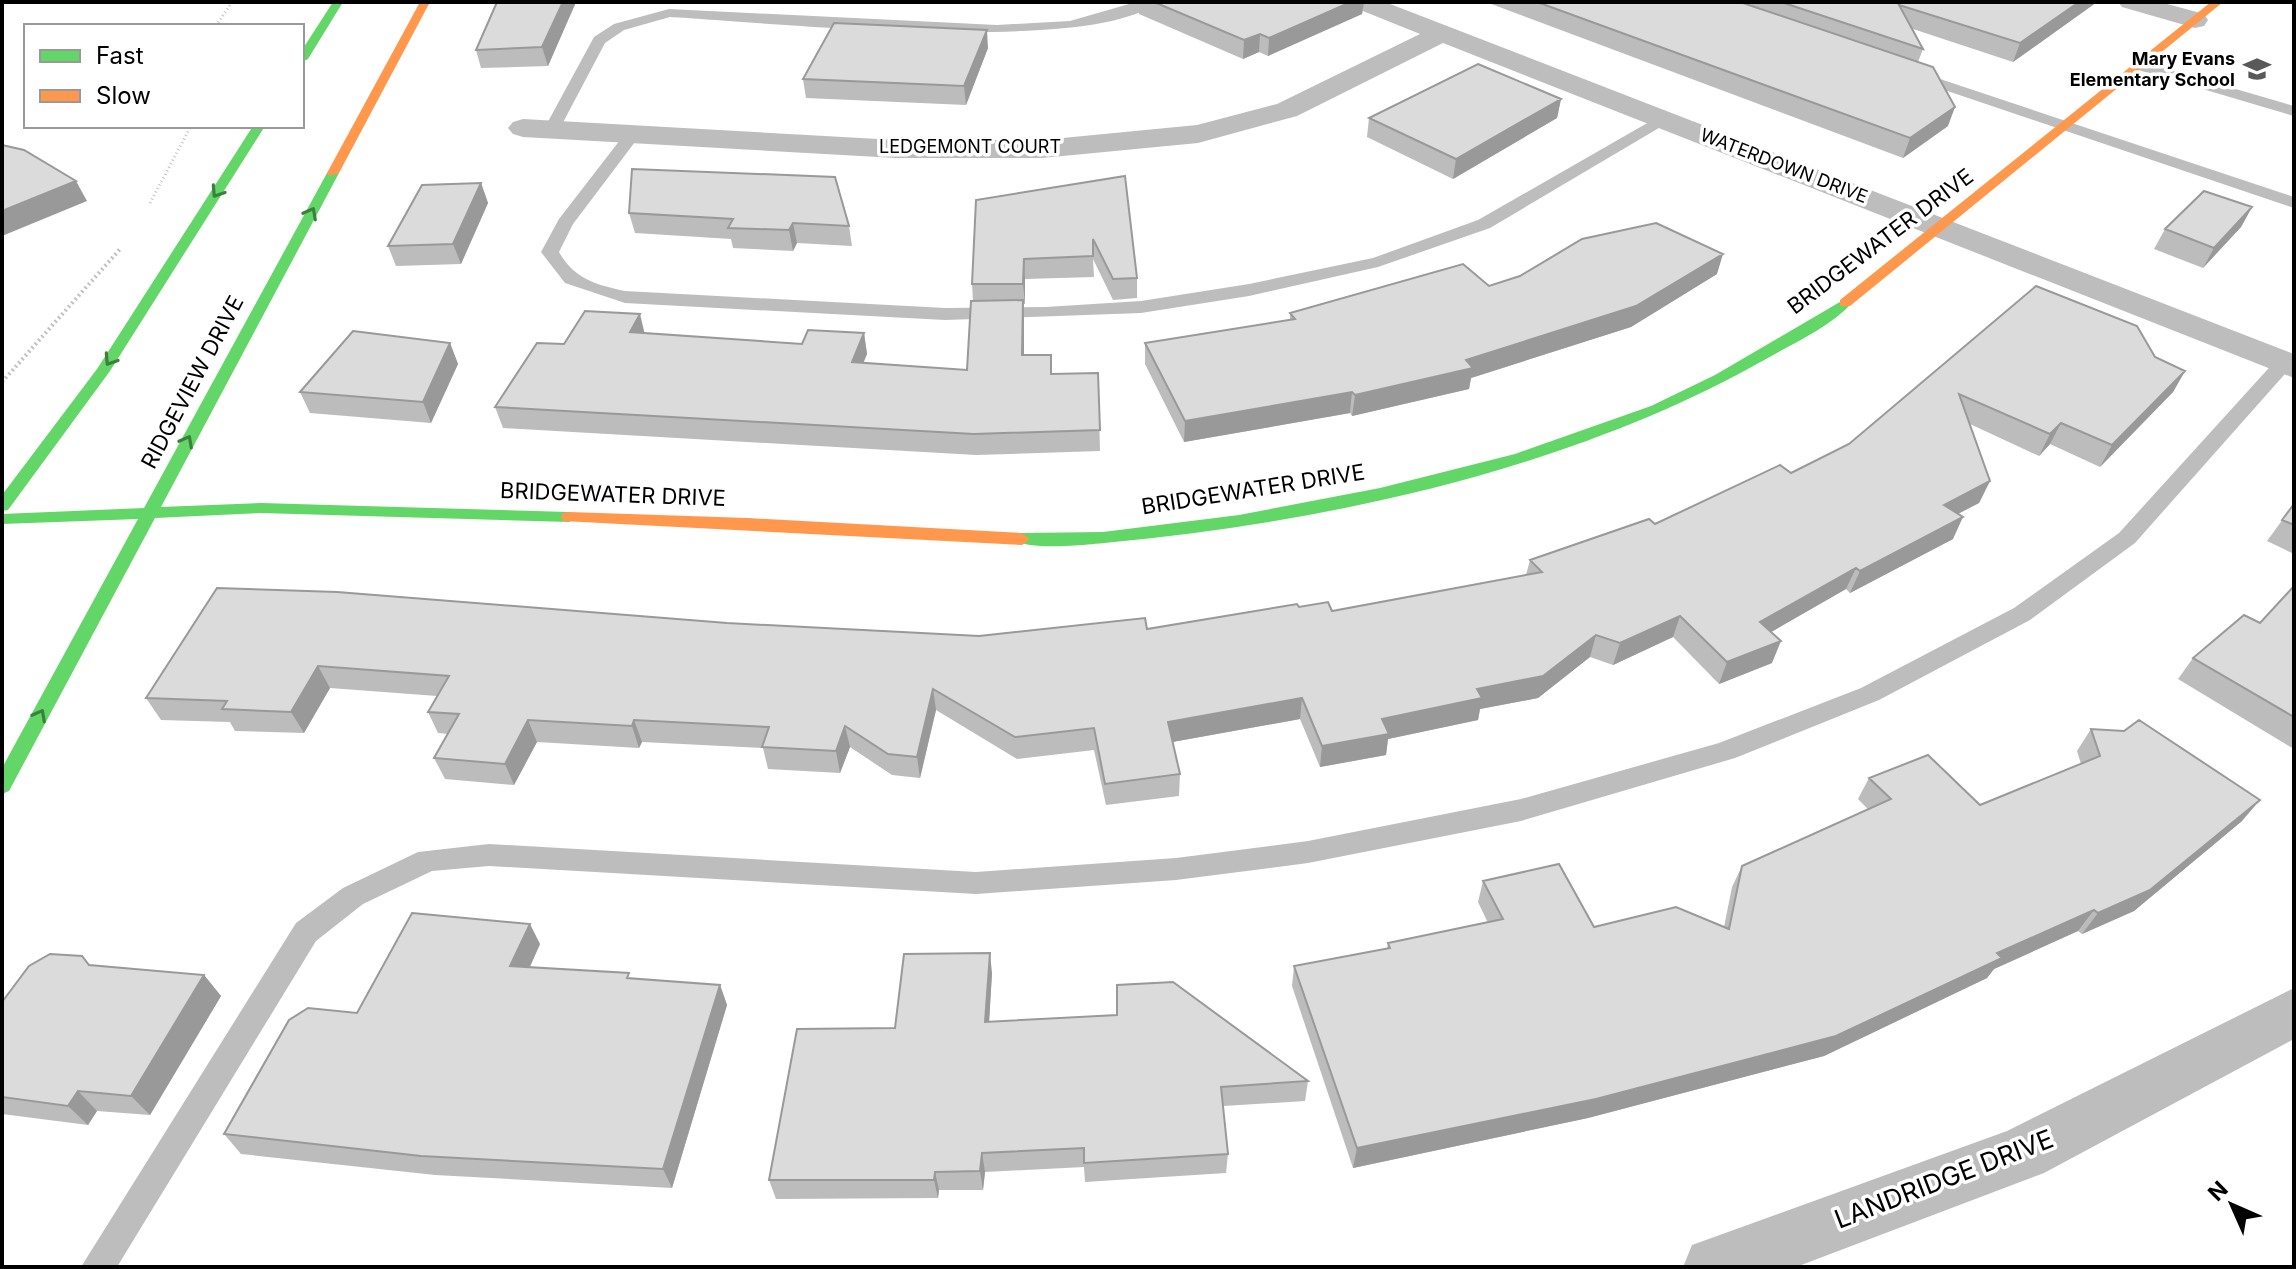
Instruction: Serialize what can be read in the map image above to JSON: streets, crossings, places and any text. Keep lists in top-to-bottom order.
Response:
{
  "streets": {
    "street": [
      "LEDGEMONT COURT",
      "WATERDOWN DRIVE",
      "BRIDGEWATER DRIVE",
      "RIDGEVIEW DRIVE",
      "LANDRIDGE DRIVE"
    ]
  },
  "crossings": [
    ["LEDGEMONT COURT", "WATERDOWN DRIVE"],
    ["WATERDOWN DRIVE", "BRIDGEWATER DRIVE"],
    ["BRIDGEWATER DRIVE", "RIDGEVIEW DRIVE"]
  ],
  "places": {
    "school or university": ["Mary Evans Elementary School"]
  },
  "legend": ["Fast", "Slow"],
  "north": "top left"
}
